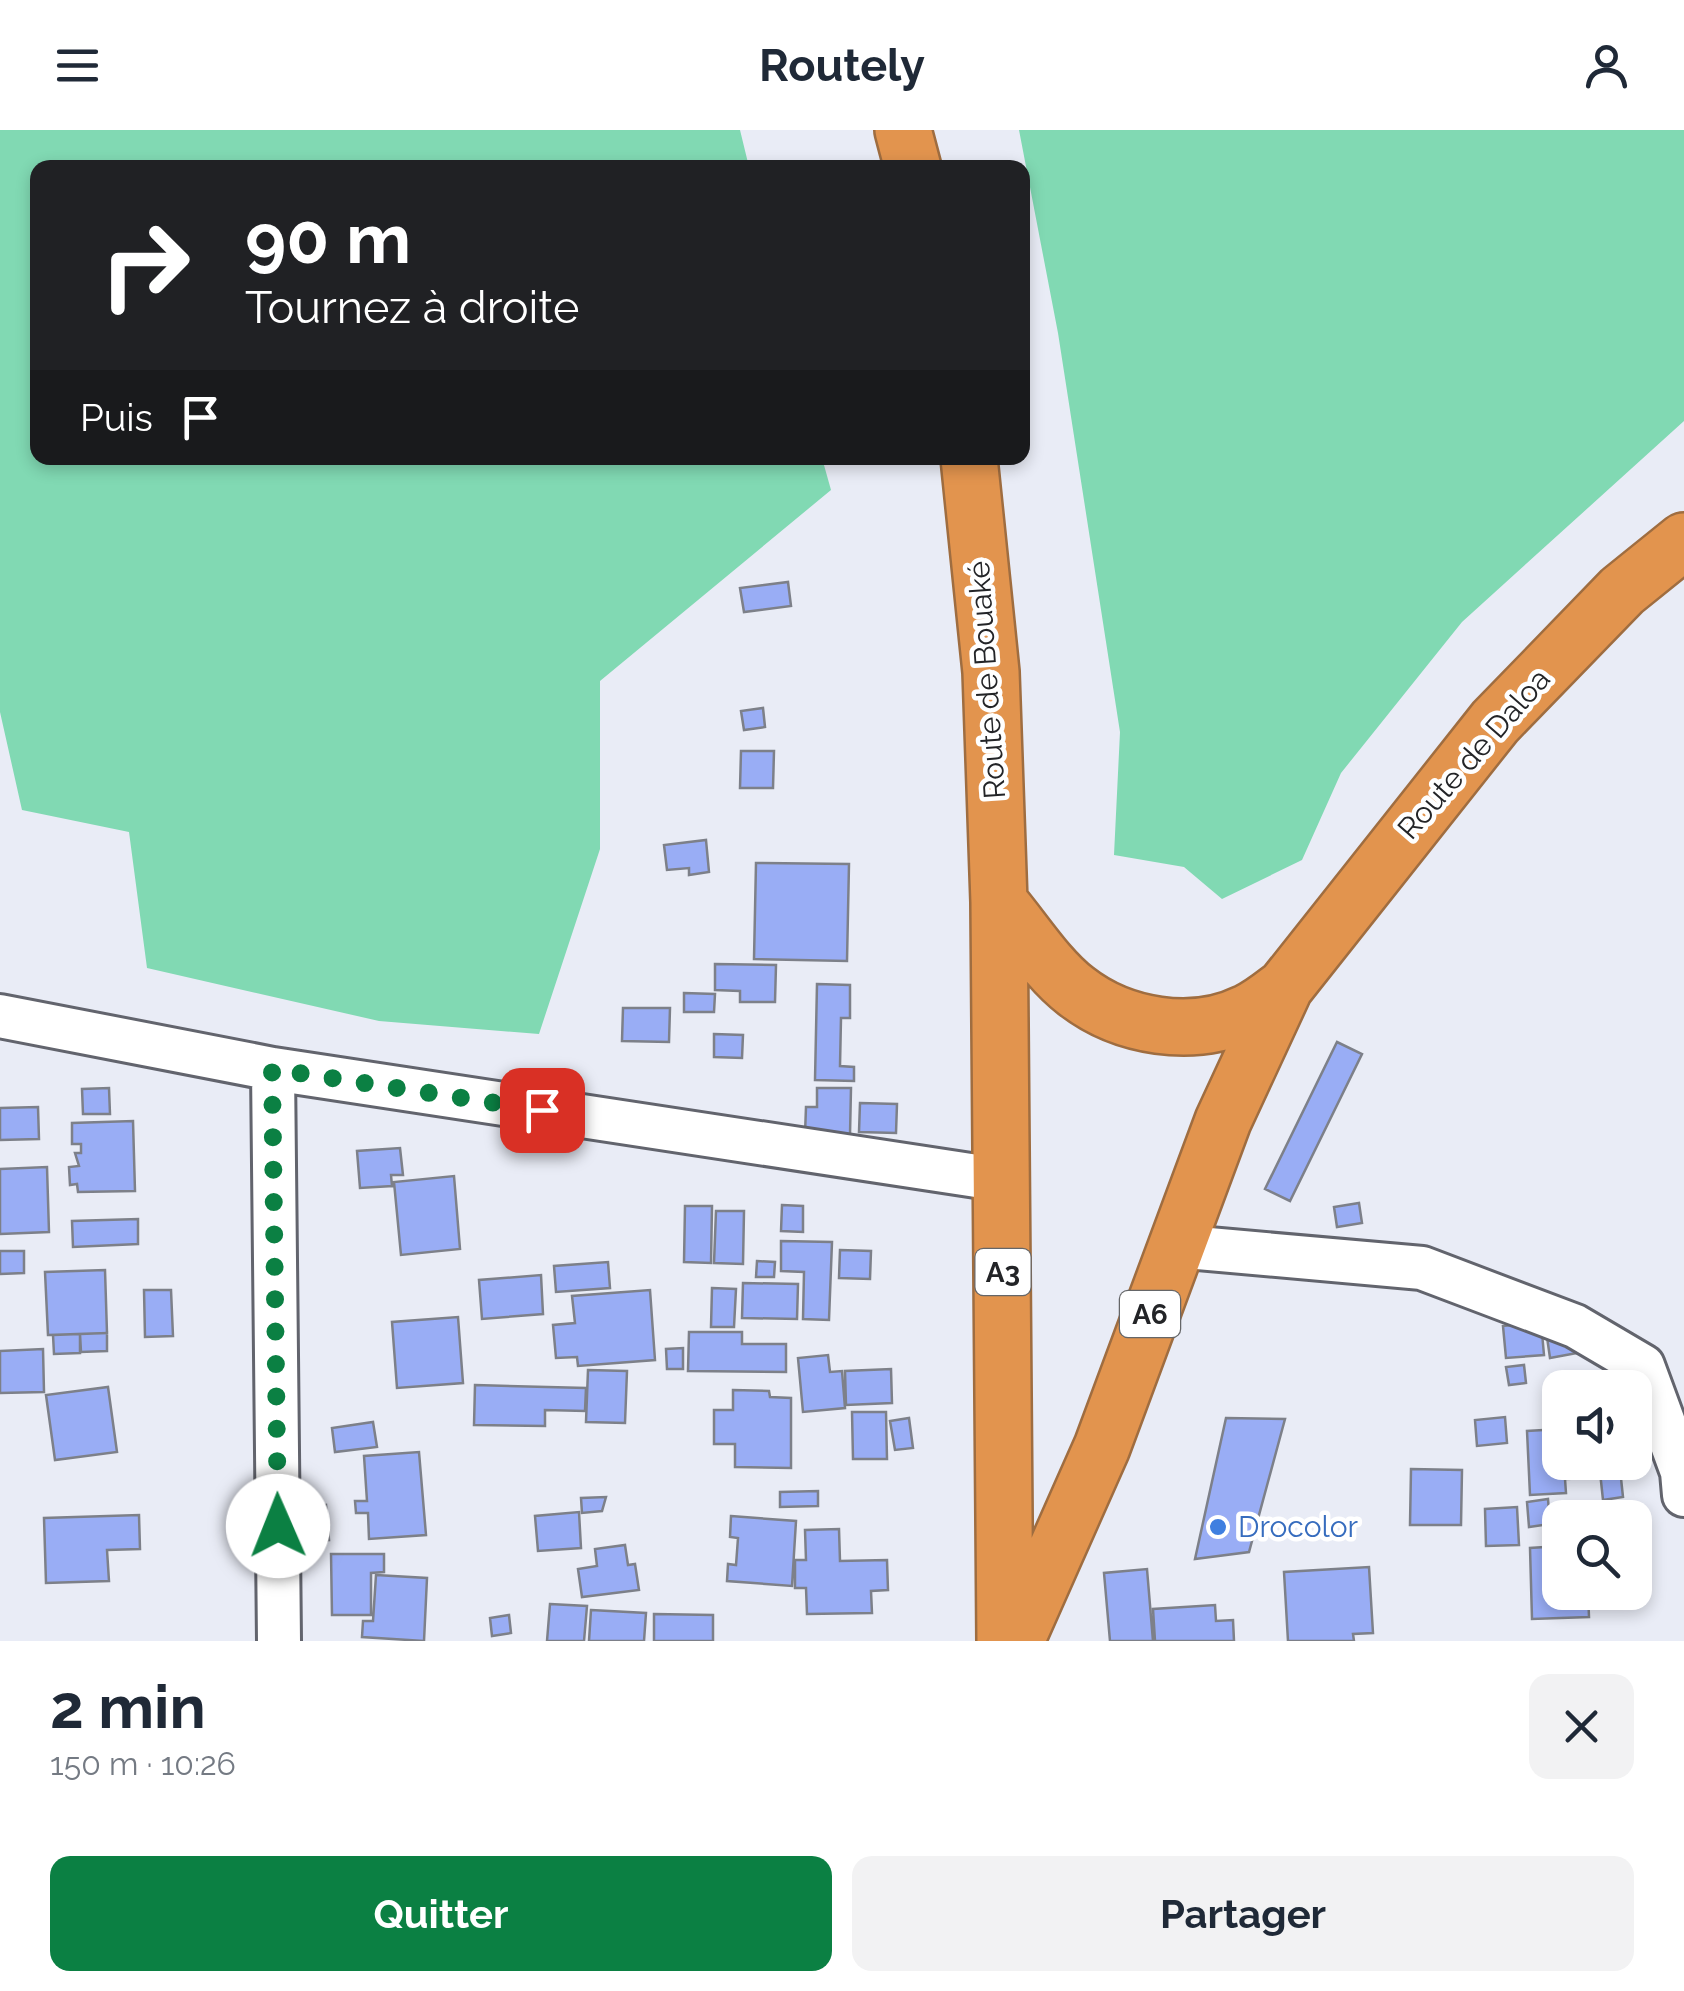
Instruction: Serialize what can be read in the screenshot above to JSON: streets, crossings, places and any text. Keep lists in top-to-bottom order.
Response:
{
  "streets": {
    "highway": [
      "Route de Bouaké",
      "Route de Daloa",
      "A3",
      "A6"
    ]
  },
  "crossings": [
    ["Route de Bouaké", "A3"],
    ["Route de Daloa", "A6"]
  ],
  "places": ["Drocolor"],
  "page": {
    "header": "Routely",
    "turn": ["90 m", "Tournez à droite"],
    "then": "Puis",
    "heading": ["2 min", "150 m · 10:26"],
    "buttons": ["Quitter", "Partager"]
  }
}
